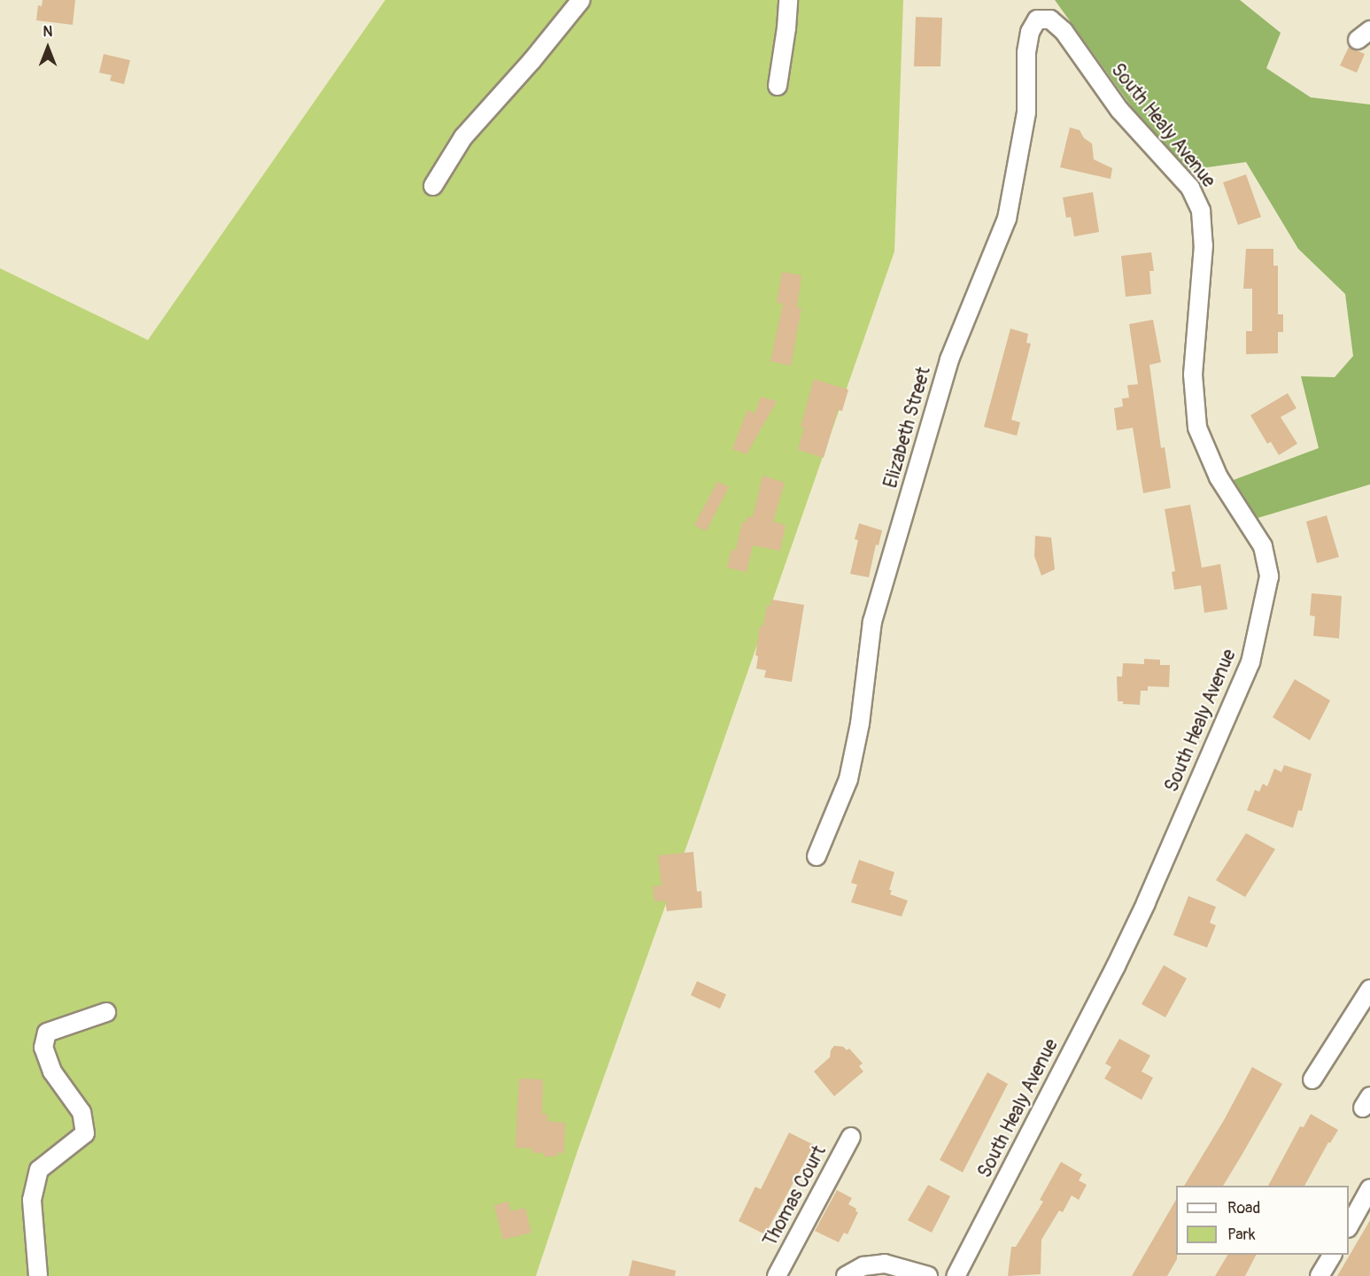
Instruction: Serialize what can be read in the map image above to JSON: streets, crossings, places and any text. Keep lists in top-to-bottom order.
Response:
{
  "streets": {
    "street": ["South Healy Avenue", "Elizabeth Street", "Thomas Court"]
  },
  "crossings": [
    ["South Healy Avenue", "Elizabeth Street"]
  ],
  "legend": ["Road", "Park"],
  "north": "top"
}
